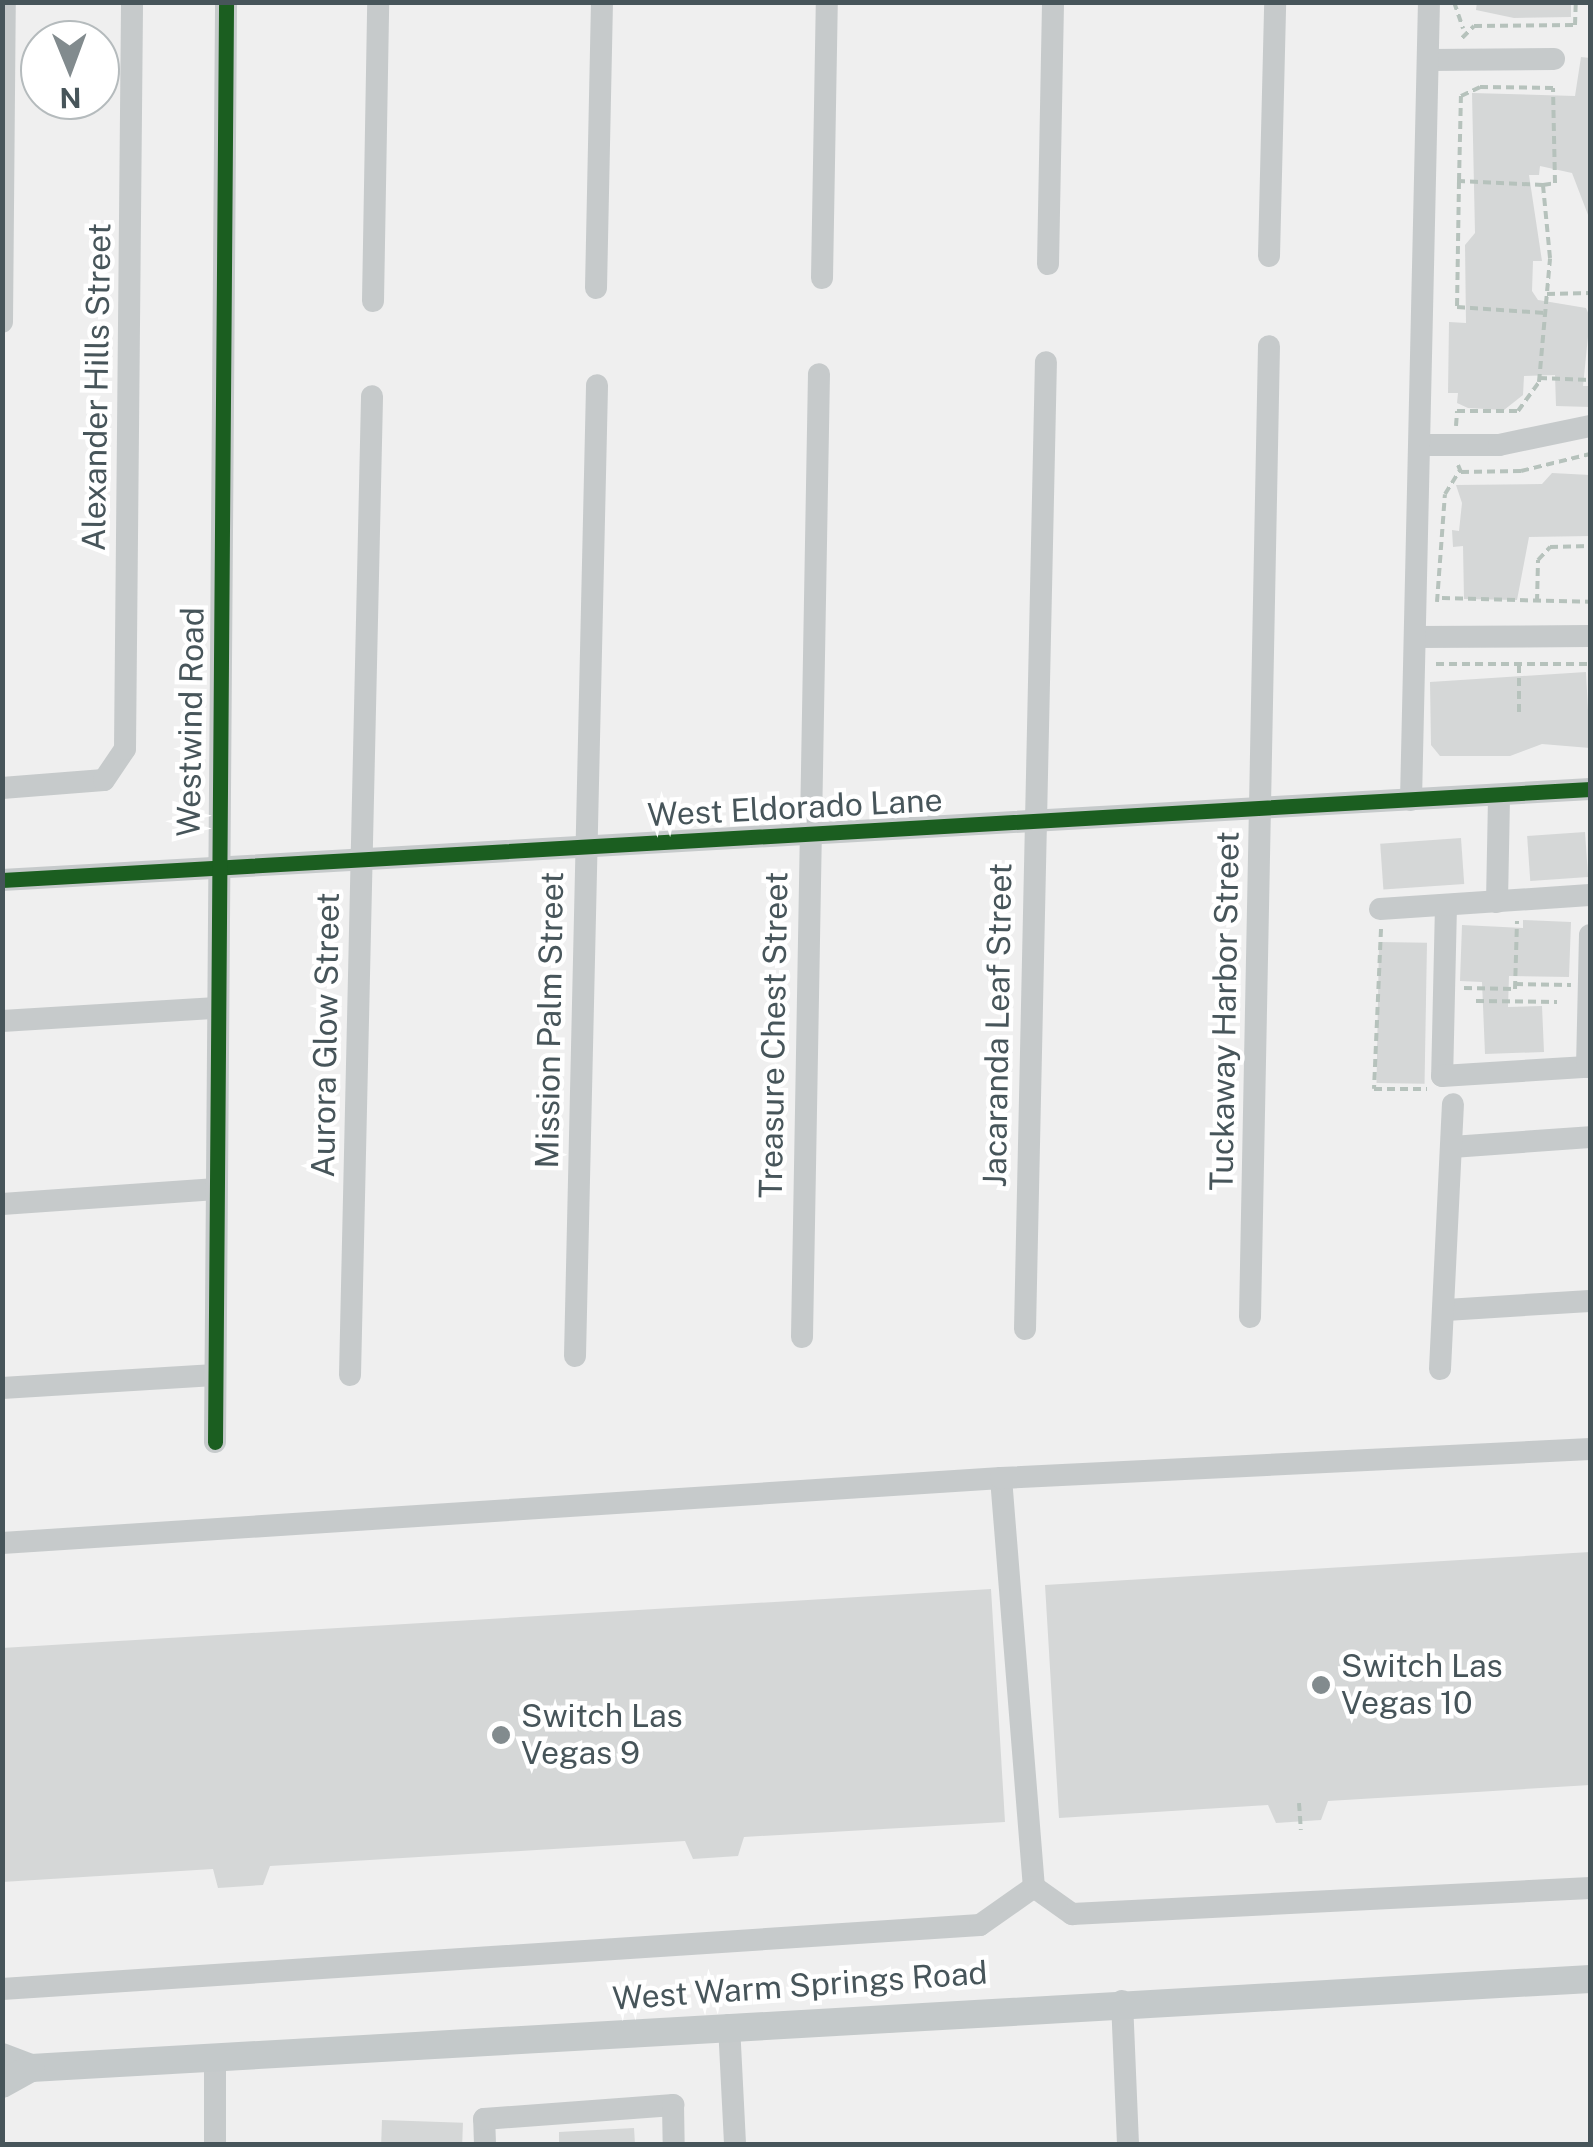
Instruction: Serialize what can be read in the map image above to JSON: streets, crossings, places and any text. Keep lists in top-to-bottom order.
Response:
{
  "streets": {
    "main road": ["West Warm Springs Road"],
    "street": [
      "Alexander Hills Street",
      "Westwind Road",
      "West Eldorado Lane",
      "Tuckaway Harbor Street",
      "Mission Palm Street",
      "Jacaranda Leaf Street",
      "Aurora Glow Street",
      "Treasure Chest Street"
    ]
  },
  "crossings": [
    ["Westwind Road", "West Eldorado Lane"],
    ["West Eldorado Lane", "Tuckaway Harbor Street"],
    ["West Eldorado Lane", "Mission Palm Street"],
    ["West Eldorado Lane", "Jacaranda Leaf Street"],
    ["West Eldorado Lane", "Aurora Glow Street"],
    ["West Eldorado Lane", "Treasure Chest Street"]
  ],
  "places": ["Switch Las Vegas 10", "Switch Las Vegas 9"],
  "north": "bottom"
}
